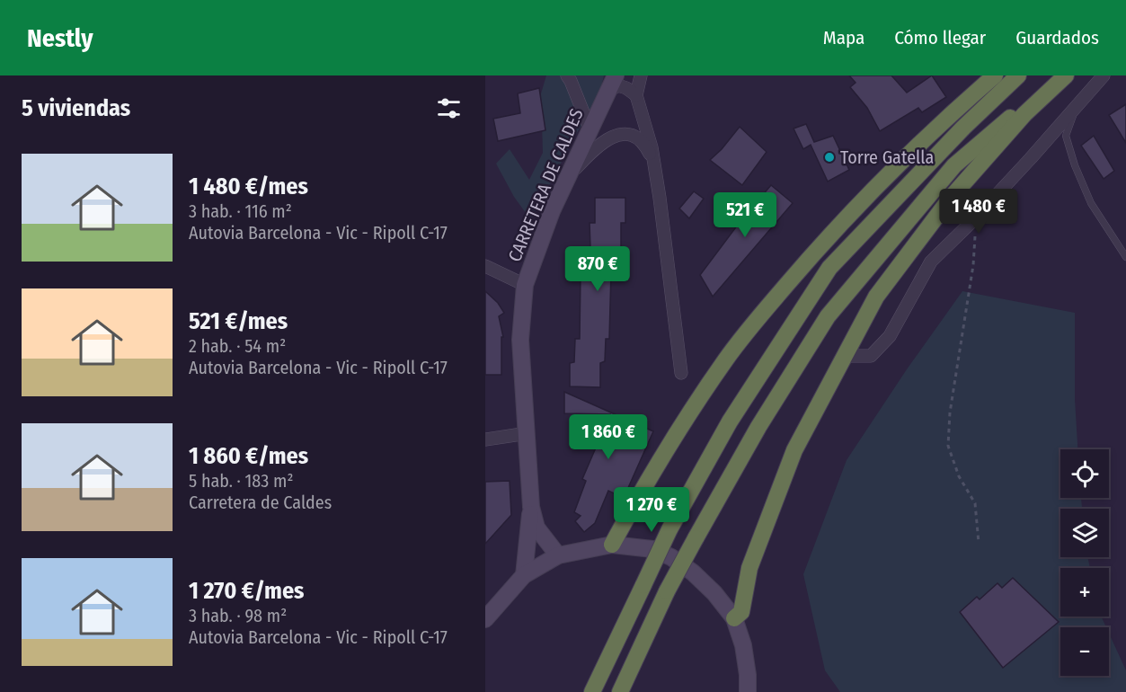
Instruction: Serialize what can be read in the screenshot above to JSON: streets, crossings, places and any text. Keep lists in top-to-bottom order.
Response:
{
  "streets": {
    "street": ["CARRETERA DE CALDES"]
  },
  "places": ["Torre Gatella"],
  "page": {
    "header": "Nestly",
    "nav": ["Mapa", "Cómo llegar", "Guardados"],
    "heading": "5 viviendas",
    "list": [
      {
        "name": "1 480 €/mes",
        "note": "3 hab. · 116 m² · Autovia Barcelona - Vic - Ripoll C-17"
      },
      {
        "name": "521 €/mes",
        "note": "2 hab. · 54 m² · Autovia Barcelona - Vic - Ripoll C-17"
      },
      {
        "name": "1 860 €/mes",
        "note": "5 hab. · 183 m² · Carretera de Caldes"
      },
      {
        "name": "1 270 €/mes",
        "note": "3 hab. · 98 m² · Autovia Barcelona - Vic - Ripoll C-17"
      }
    ],
    "price": [
      "1 480 €",
      "521 €",
      "870 €",
      "1 860 €",
      "1 270 €"
    ],
    "map_buttons": ["+", "−"]
  }
}
